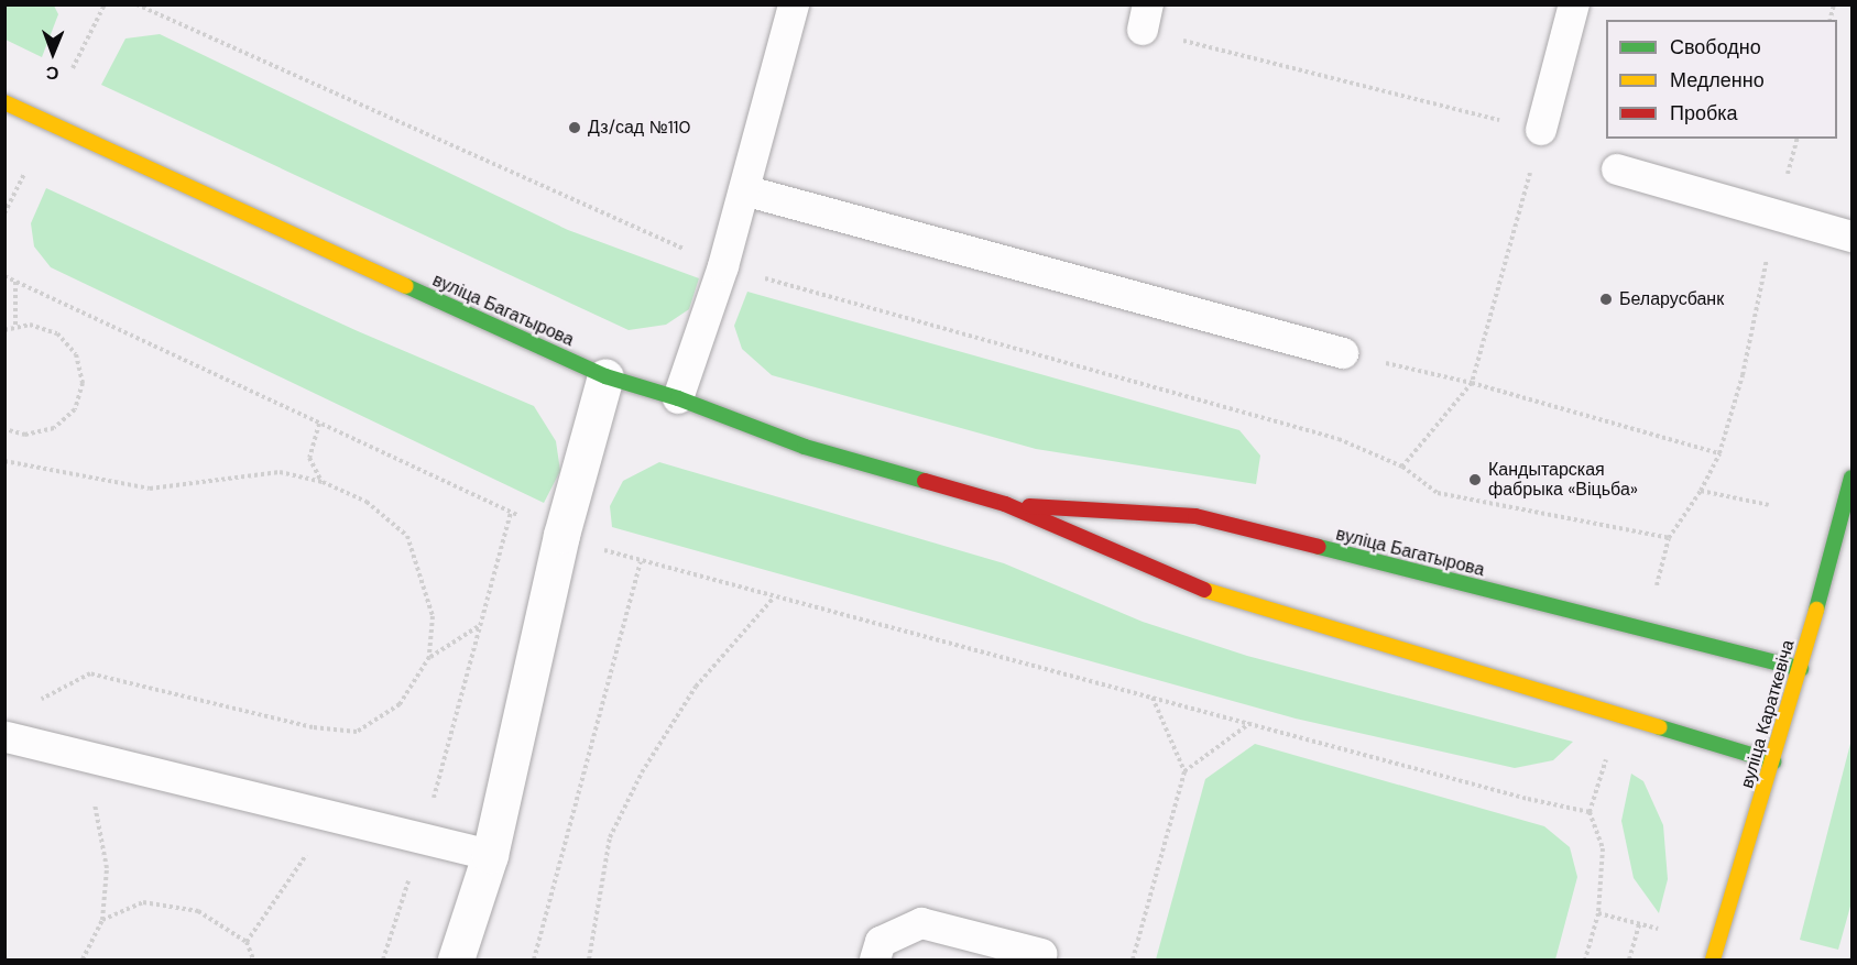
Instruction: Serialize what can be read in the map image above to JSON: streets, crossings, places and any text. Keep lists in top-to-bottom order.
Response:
{
  "streets": {
    "street": ["вуліца Багатырова", "вуліца Караткевіча"]
  },
  "crossings": [
    ["вуліца Багатырова", "вуліца Караткевіча"]
  ],
  "places": ["Дз/сад №110", "Беларусбанк", "Кандытарская фабрыка «Віцьба»"],
  "legend": ["Свободно", "Медленно", "Пробка"],
  "north": "bottom"
}
